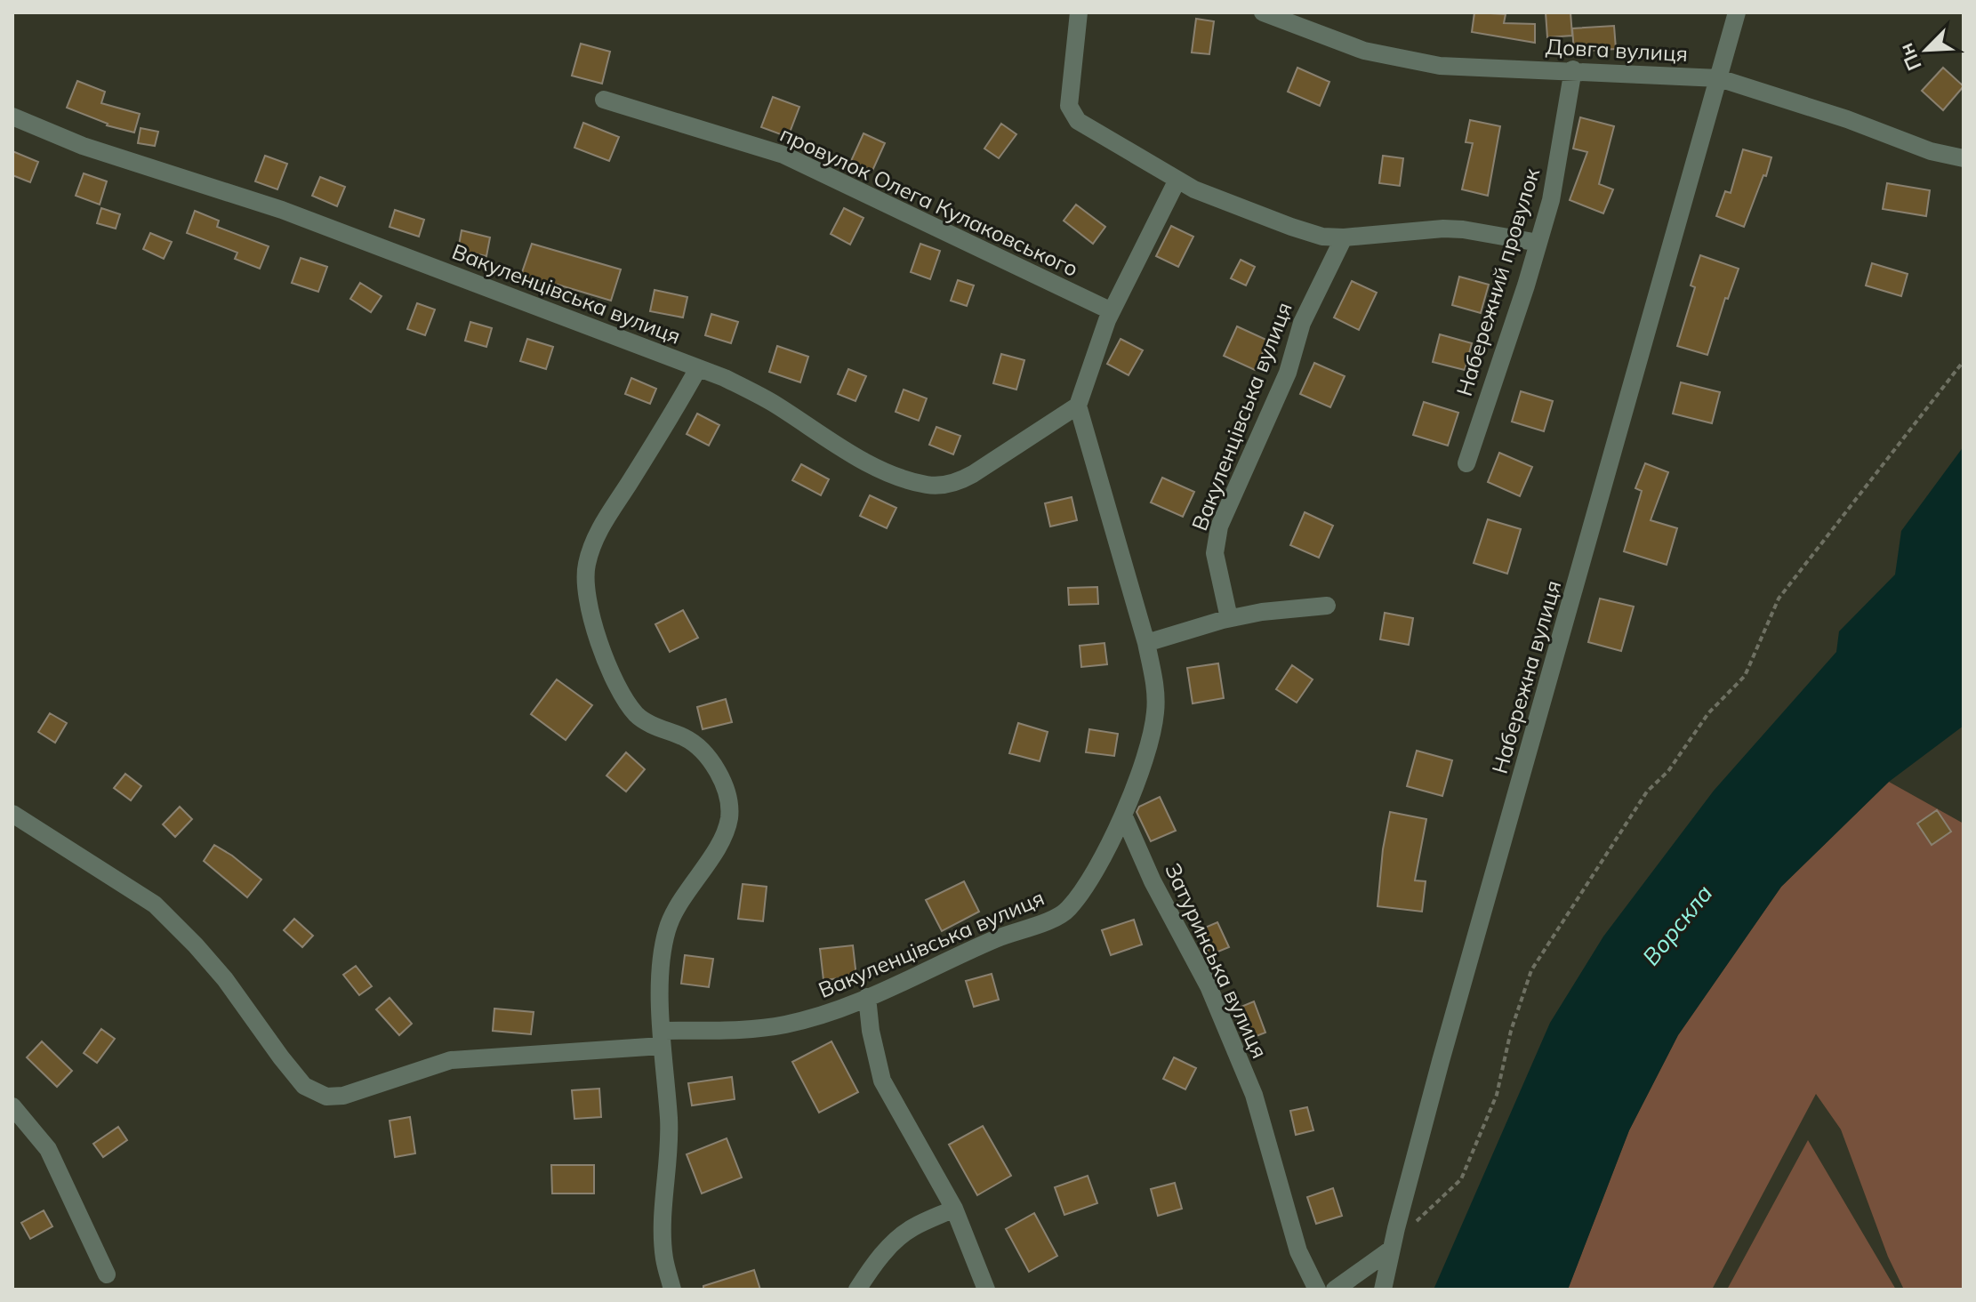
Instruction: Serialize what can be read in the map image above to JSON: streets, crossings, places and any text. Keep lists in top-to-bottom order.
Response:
{
  "streets": {
    "street": [
      "Довга вулиця",
      "провулок Олега Кулаковського",
      "Набережний провулок",
      "Вакуленцівська вулиця",
      "Набережна вулиця",
      "Затуринська вулиця"
    ]
  },
  "crossings": [
    ["Довга вулиця", "Набережний провулок"],
    ["Довга вулиця", "Набережна вулиця"],
    ["Вакуленцівська вулиця", "Затуринська вулиця"]
  ],
  "water": ["Ворскла"],
  "north": "bottom left"
}
